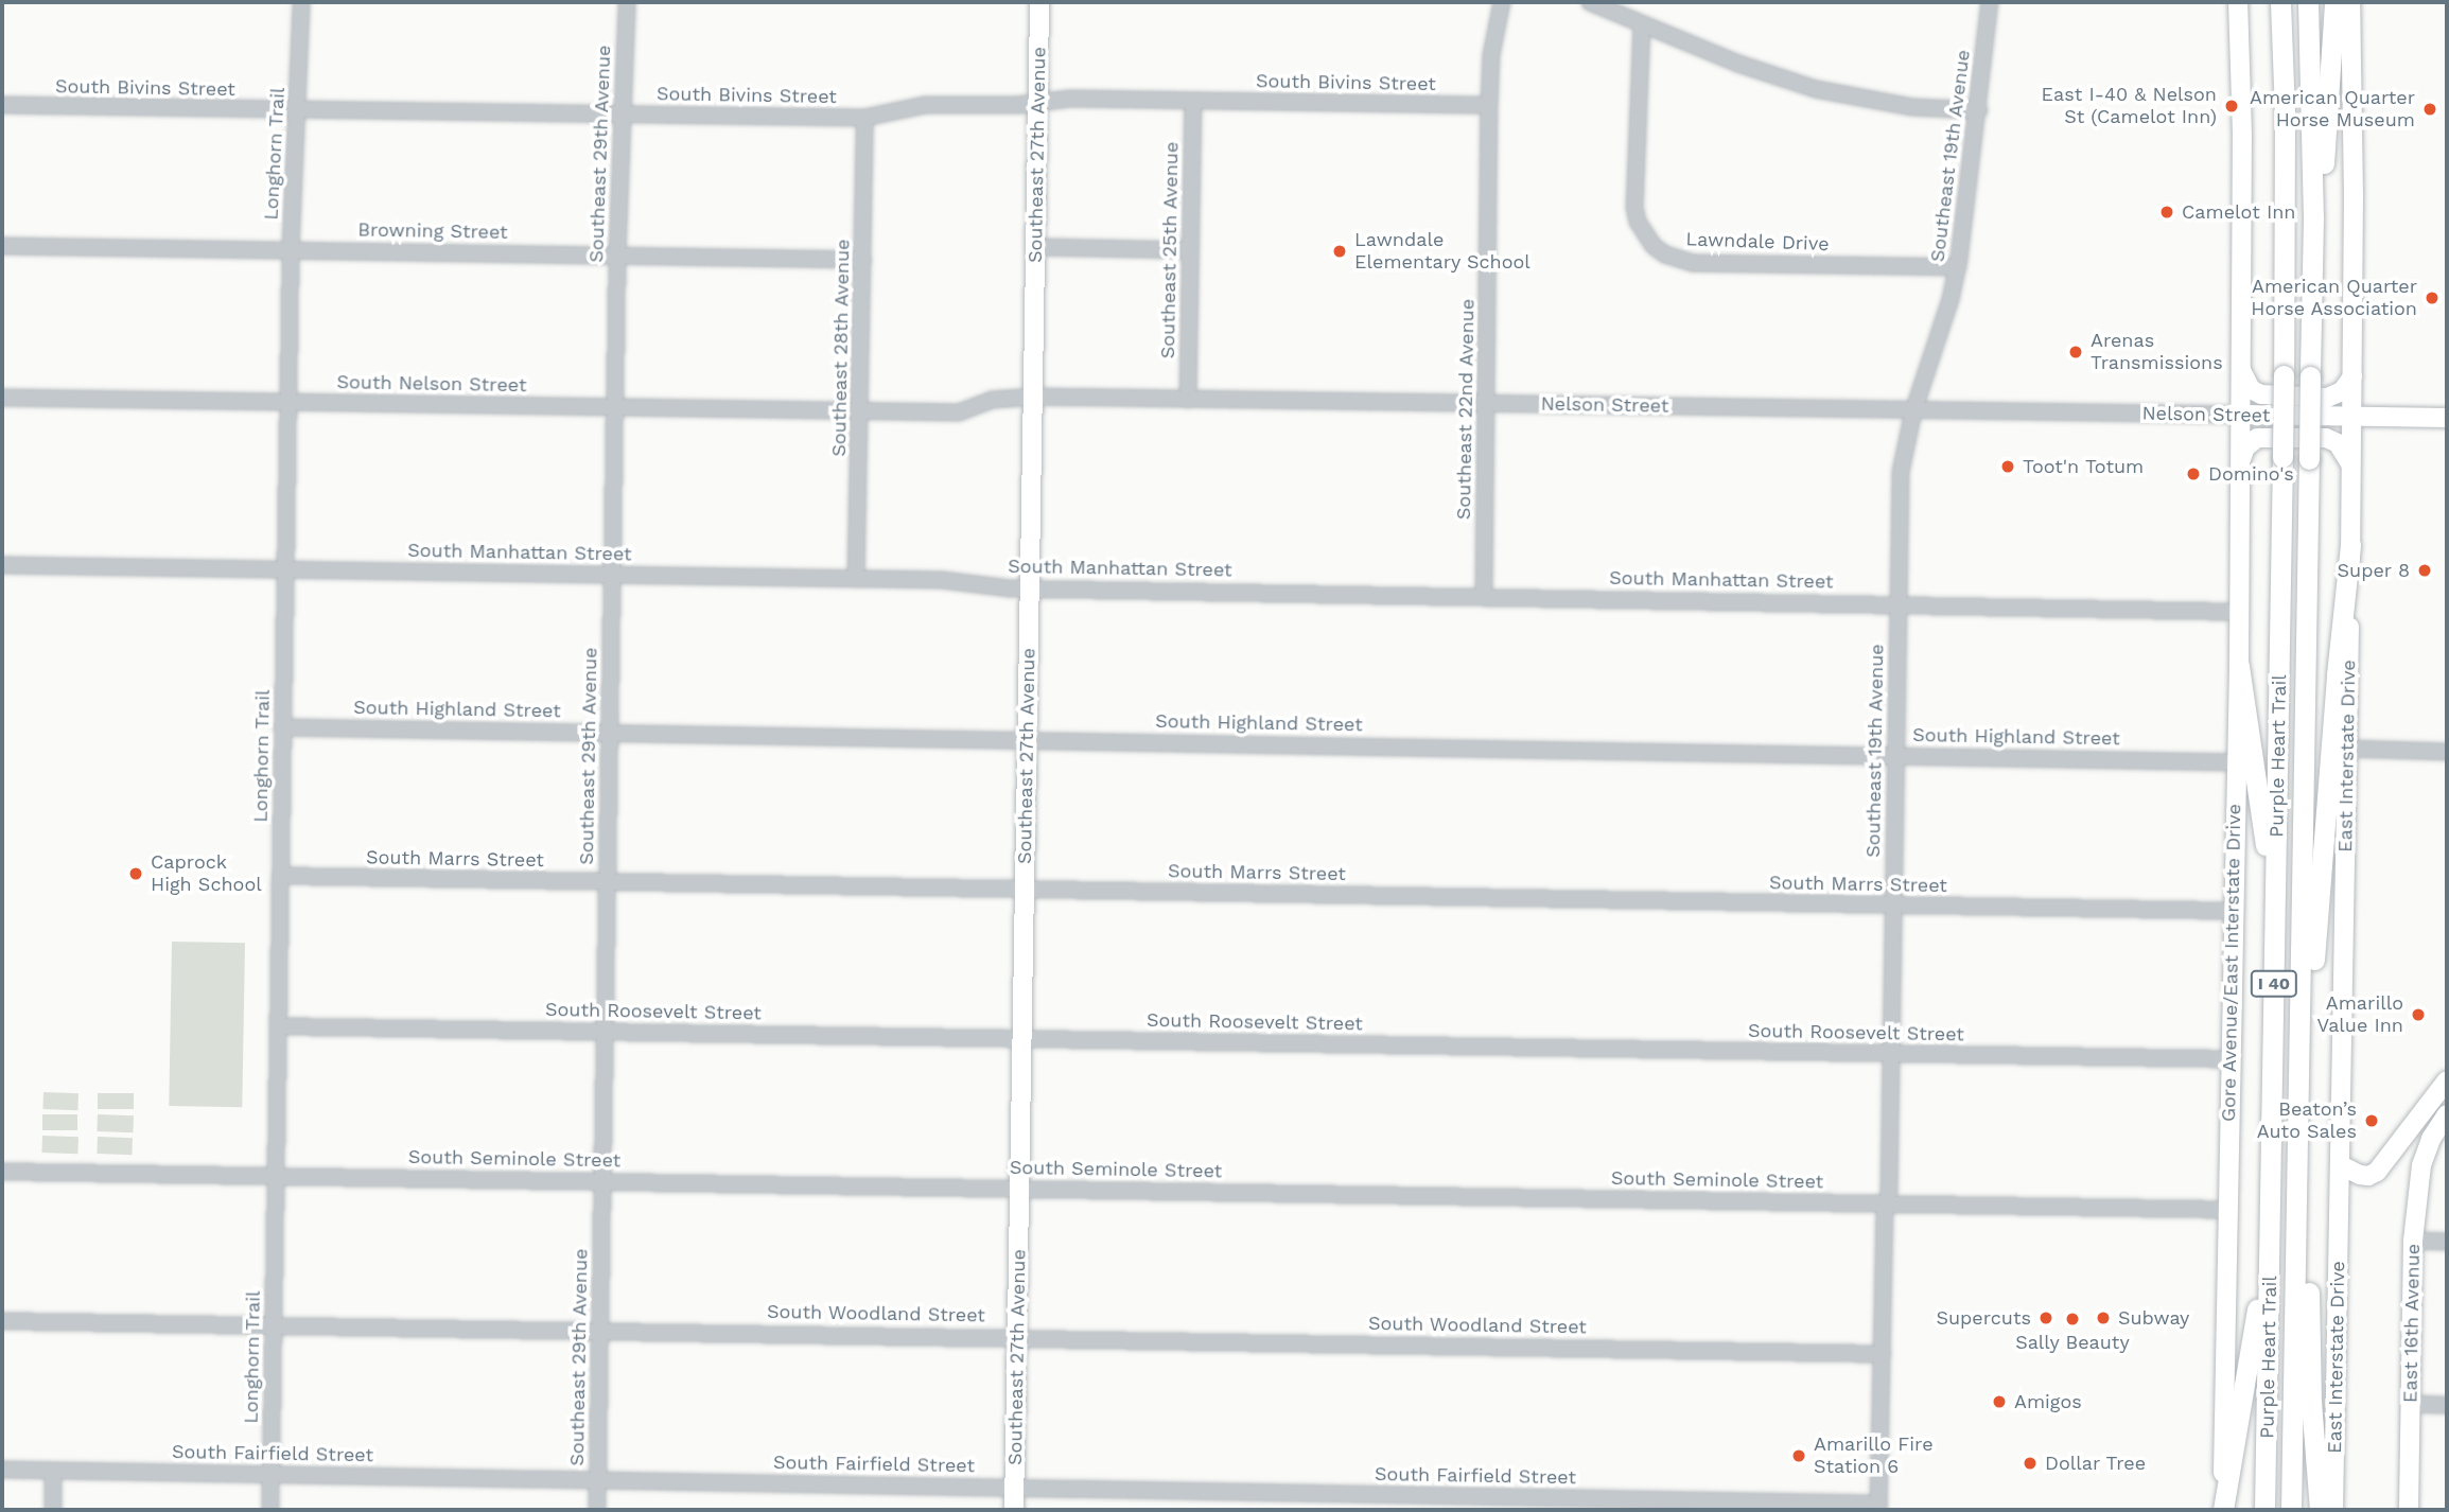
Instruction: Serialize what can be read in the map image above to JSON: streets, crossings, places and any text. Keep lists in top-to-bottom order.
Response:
{
  "streets": {
    "highway": ["Purple Heart Trail", "I 40"],
    "main road": [
      "Southeast 27th Avenue",
      "Nelson Street",
      "East Interstate Drive",
      "Gore Avenue/East Interstate Drive",
      "East 16th Avenue"
    ],
    "street": [
      "South Bivins Street",
      "Longhorn Trail",
      "Southeast 29th Avenue",
      "Southeast 19th Avenue",
      "Browning Street",
      "Lawndale Drive",
      "Southeast 25th Avenue",
      "Southeast 28th Avenue",
      "South Nelson Street",
      "Southeast 22nd Avenue",
      "South Manhattan Street",
      "South Highland Street",
      "South Marrs Street",
      "South Roosevelt Street",
      "South Seminole Street",
      "South Woodland Street",
      "South Fairfield Street"
    ]
  },
  "crossings": [
    ["South Bivins Street", "Longhorn Trail"],
    ["South Bivins Street", "Southeast 29th Avenue"],
    ["South Bivins Street", "Southeast 27th Avenue"],
    ["South Bivins Street", "Southeast 25th Avenue"],
    ["South Bivins Street", "Southeast 28th Avenue"],
    ["South Bivins Street", "Southeast 22nd Avenue"],
    ["Longhorn Trail", "Browning Street"],
    ["Longhorn Trail", "South Nelson Street"],
    ["Longhorn Trail", "South Manhattan Street"],
    ["Longhorn Trail", "South Highland Street"],
    ["Longhorn Trail", "South Marrs Street"],
    ["Longhorn Trail", "South Roosevelt Street"],
    ["Longhorn Trail", "South Seminole Street"],
    ["Longhorn Trail", "South Woodland Street"],
    ["Longhorn Trail", "South Fairfield Street"],
    ["Southeast 29th Avenue", "Browning Street"],
    ["Southeast 29th Avenue", "South Nelson Street"],
    ["Southeast 29th Avenue", "South Manhattan Street"],
    ["Southeast 29th Avenue", "South Highland Street"],
    ["Southeast 29th Avenue", "South Marrs Street"],
    ["Southeast 29th Avenue", "South Roosevelt Street"],
    ["Southeast 29th Avenue", "South Seminole Street"],
    ["Southeast 29th Avenue", "South Woodland Street"],
    ["Southeast 29th Avenue", "South Fairfield Street"],
    ["Southeast 27th Avenue", "Nelson Street"],
    ["Southeast 27th Avenue", "South Manhattan Street"],
    ["Southeast 27th Avenue", "South Highland Street"],
    ["Southeast 27th Avenue", "South Marrs Street"],
    ["Southeast 27th Avenue", "South Roosevelt Street"],
    ["Southeast 27th Avenue", "South Seminole Street"],
    ["Southeast 27th Avenue", "South Woodland Street"],
    ["Southeast 27th Avenue", "South Fairfield Street"],
    ["Southeast 19th Avenue", "Lawndale Drive"],
    ["Southeast 19th Avenue", "Nelson Street"],
    ["Southeast 19th Avenue", "South Manhattan Street"],
    ["Southeast 19th Avenue", "South Highland Street"],
    ["Southeast 19th Avenue", "South Marrs Street"],
    ["Southeast 19th Avenue", "South Roosevelt Street"],
    ["Southeast 19th Avenue", "South Seminole Street"],
    ["Southeast 19th Avenue", "South Woodland Street"],
    ["Southeast 19th Avenue", "South Fairfield Street"],
    ["Browning Street", "Southeast 28th Avenue"],
    ["Southeast 25th Avenue", "Nelson Street"],
    ["Southeast 28th Avenue", "South Nelson Street"],
    ["Southeast 28th Avenue", "Nelson Street"],
    ["Southeast 28th Avenue", "South Manhattan Street"],
    ["South Nelson Street", "Nelson Street"],
    ["Nelson Street", "Southeast 22nd Avenue"],
    ["Nelson Street", "East Interstate Drive"],
    ["Nelson Street", "Gore Avenue/East Interstate Drive"],
    ["Southeast 22nd Avenue", "South Manhattan Street"],
    ["South Manhattan Street", "Gore Avenue/East Interstate Drive"],
    ["South Highland Street", "Gore Avenue/East Interstate Drive"],
    ["South Marrs Street", "Gore Avenue/East Interstate Drive"],
    ["Gore Avenue/East Interstate Drive", "South Roosevelt Street"],
    ["Gore Avenue/East Interstate Drive", "South Seminole Street"]
  ],
  "places": [
    "East I-40 & Nelson St (Camelot Inn)",
    "American Quarter Horse Museum",
    "Camelot Inn",
    "Lawndale Elementary School",
    "American Quarter Horse Association",
    "Arenas Transmissions",
    "Toot'n Totum",
    "Domino's",
    "Super 8",
    "Caprock High School",
    "Amarillo Value Inn",
    "Beaton’s Auto Sales",
    "Supercuts",
    "Subway",
    "Sally Beauty",
    "Amigos",
    "Amarillo Fire Station 6",
    "Dollar Tree"
  ]
}
